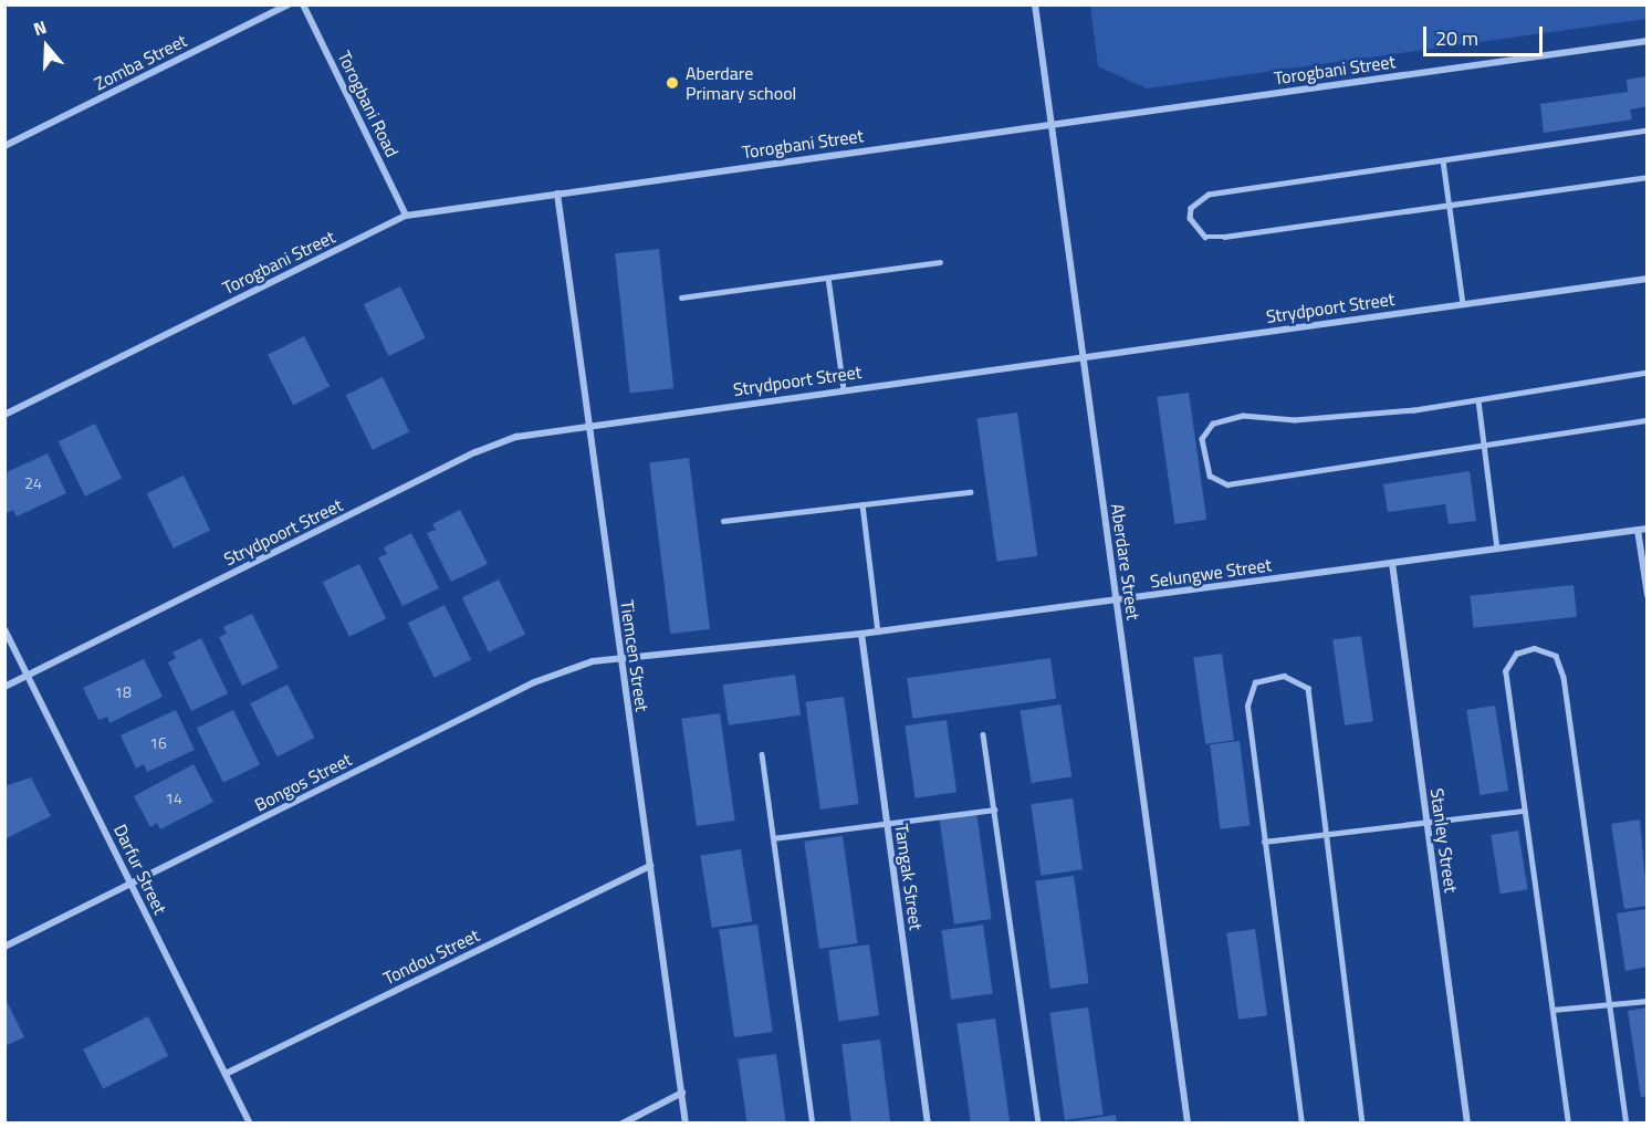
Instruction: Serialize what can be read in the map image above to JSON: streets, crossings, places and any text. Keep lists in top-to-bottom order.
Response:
{
  "streets": {
    "street": [
      "Zomba Street",
      "Torogbani Street",
      "Torogbani Road",
      "Strydpoort Street",
      "Aberdare Street",
      "Selungwe Street",
      "Tiemcen Street",
      "Bongos Street",
      "Stanley Street",
      "Darfur Street",
      "Tamgak Street",
      "Tondou Street"
    ]
  },
  "crossings": [
    ["Torogbani Street", "Torogbani Road"],
    ["Torogbani Street", "Aberdare Street"],
    ["Torogbani Street", "Tiemcen Street"],
    ["Strydpoort Street", "Aberdare Street"],
    ["Strydpoort Street", "Tiemcen Street"],
    ["Strydpoort Street", "Darfur Street"],
    ["Aberdare Street", "Selungwe Street"],
    ["Selungwe Street", "Tiemcen Street"],
    ["Selungwe Street", "Bongos Street"],
    ["Selungwe Street", "Stanley Street"],
    ["Selungwe Street", "Tamgak Street"],
    ["Tiemcen Street", "Bongos Street"],
    ["Tiemcen Street", "Tondou Street"],
    ["Bongos Street", "Darfur Street"],
    ["Darfur Street", "Tondou Street"]
  ],
  "places": ["Aberdare Primary school"],
  "house_numbers": [
    "24",
    "18",
    "16",
    "14"
  ],
  "scale_bar": "20 m",
  "north": "top"
}
